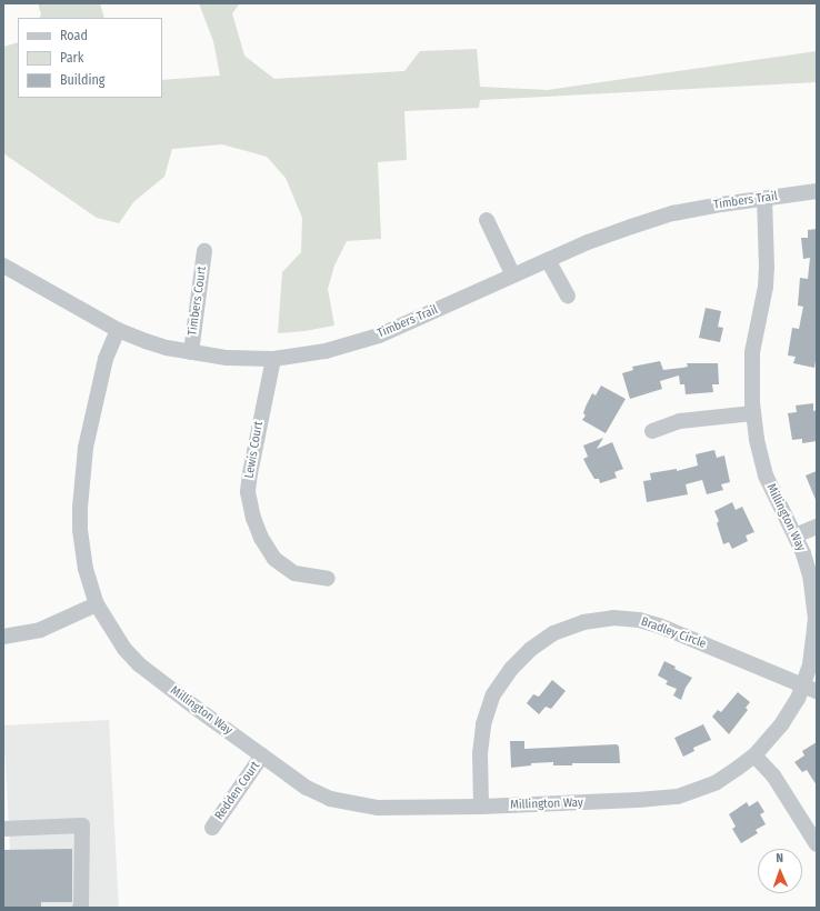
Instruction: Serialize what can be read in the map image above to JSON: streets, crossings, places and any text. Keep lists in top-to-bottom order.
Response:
{
  "streets": {
    "street": [
      "Timbers Trail",
      "Timbers Court",
      "Lewis Court",
      "Millington Way",
      "Bradley Circle",
      "Redden Court"
    ]
  },
  "crossings": [
    ["Timbers Trail", "Timbers Court"],
    ["Timbers Trail", "Lewis Court"],
    ["Timbers Trail", "Millington Way"],
    ["Millington Way", "Bradley Circle"],
    ["Millington Way", "Redden Court"]
  ],
  "legend": ["Road", "Park", "Building"],
  "north": "top"
}
